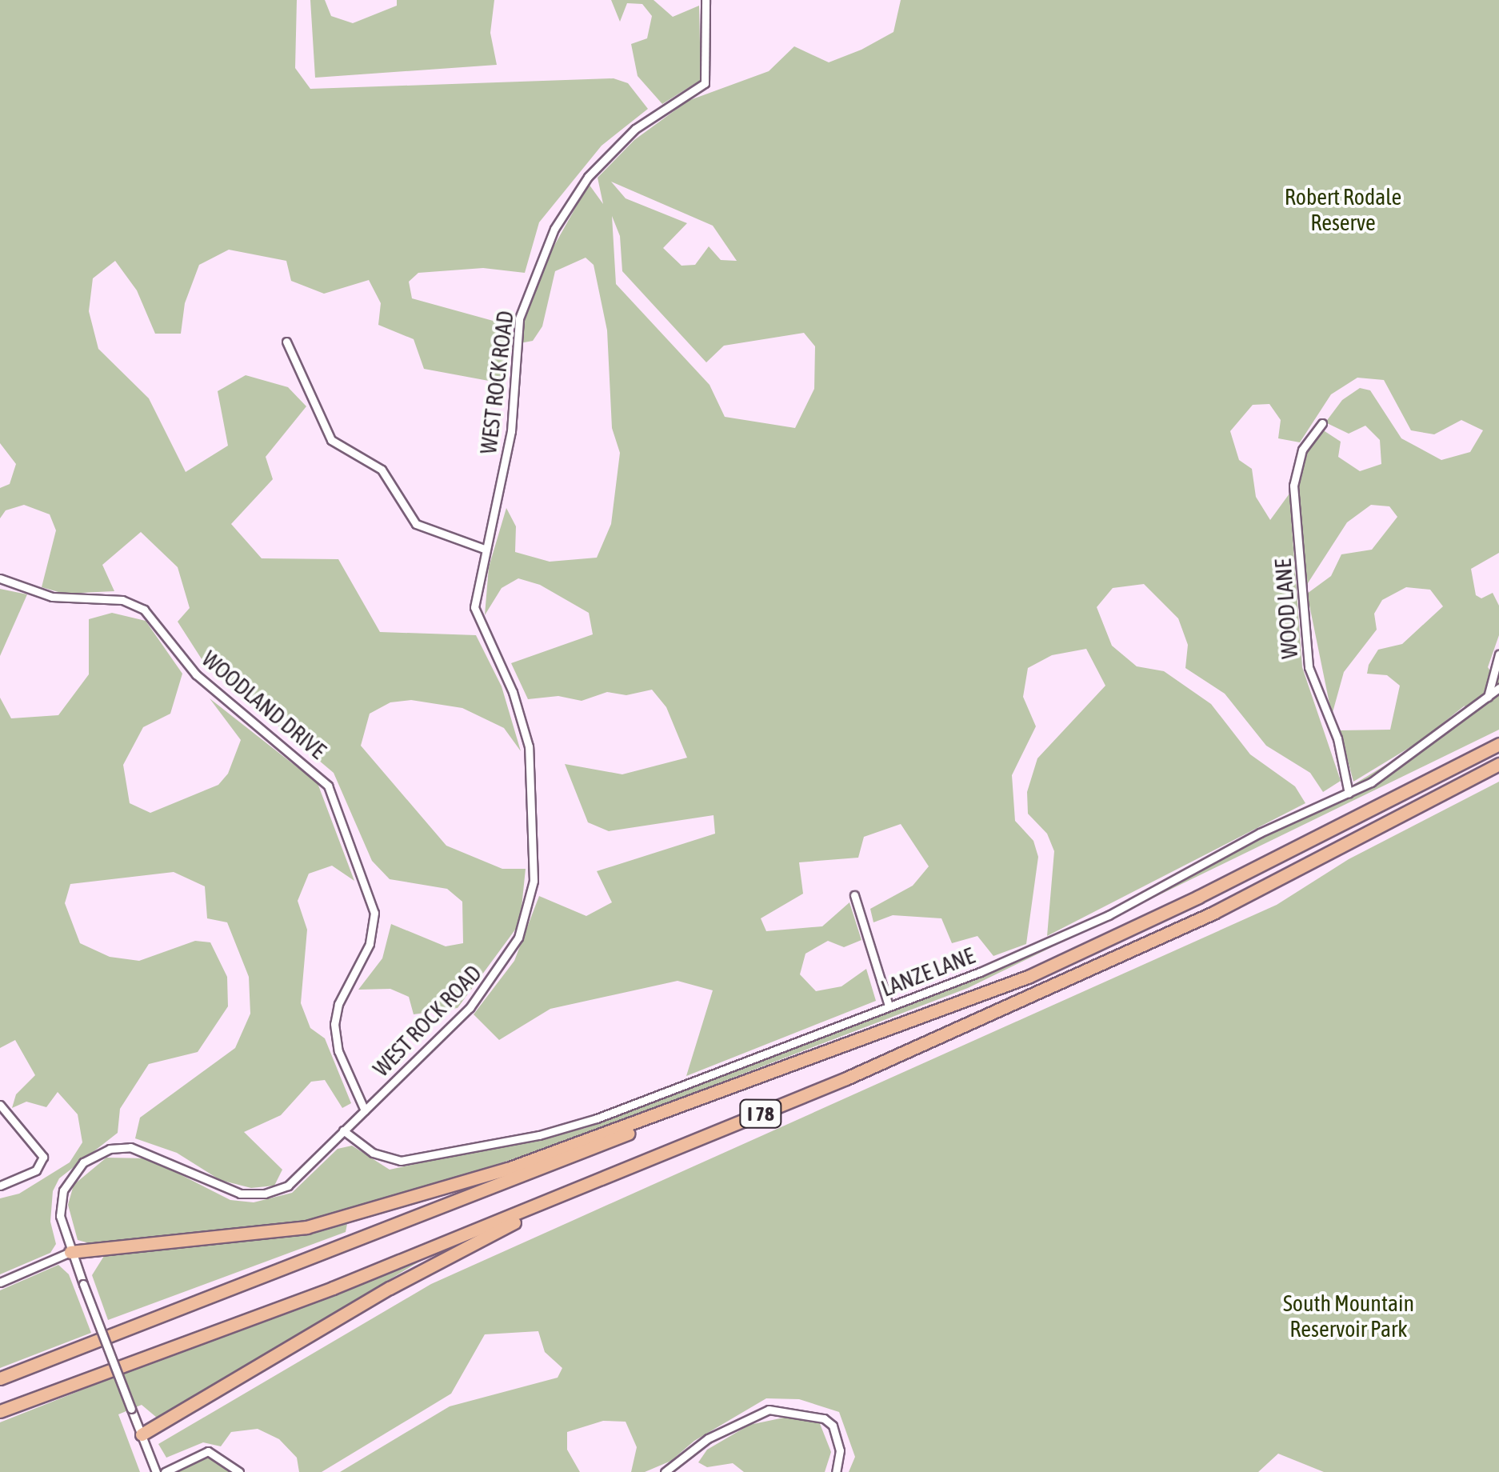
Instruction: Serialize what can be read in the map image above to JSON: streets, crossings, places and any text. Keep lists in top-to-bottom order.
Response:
{
  "streets": {
    "highway": ["I 78"],
    "street": [
      "WEST ROCK ROAD",
      "WOOD LANE",
      "WOODLAND DRIVE",
      "LANZE LANE"
    ]
  },
  "crossings": [
    ["WEST ROCK ROAD", "WOODLAND DRIVE"],
    ["WEST ROCK ROAD", "LANZE LANE"],
    ["WOOD LANE", "LANZE LANE"]
  ],
  "parks": ["Robert Rodale Reserve", "South Mountain Reservoir Park"]
}
